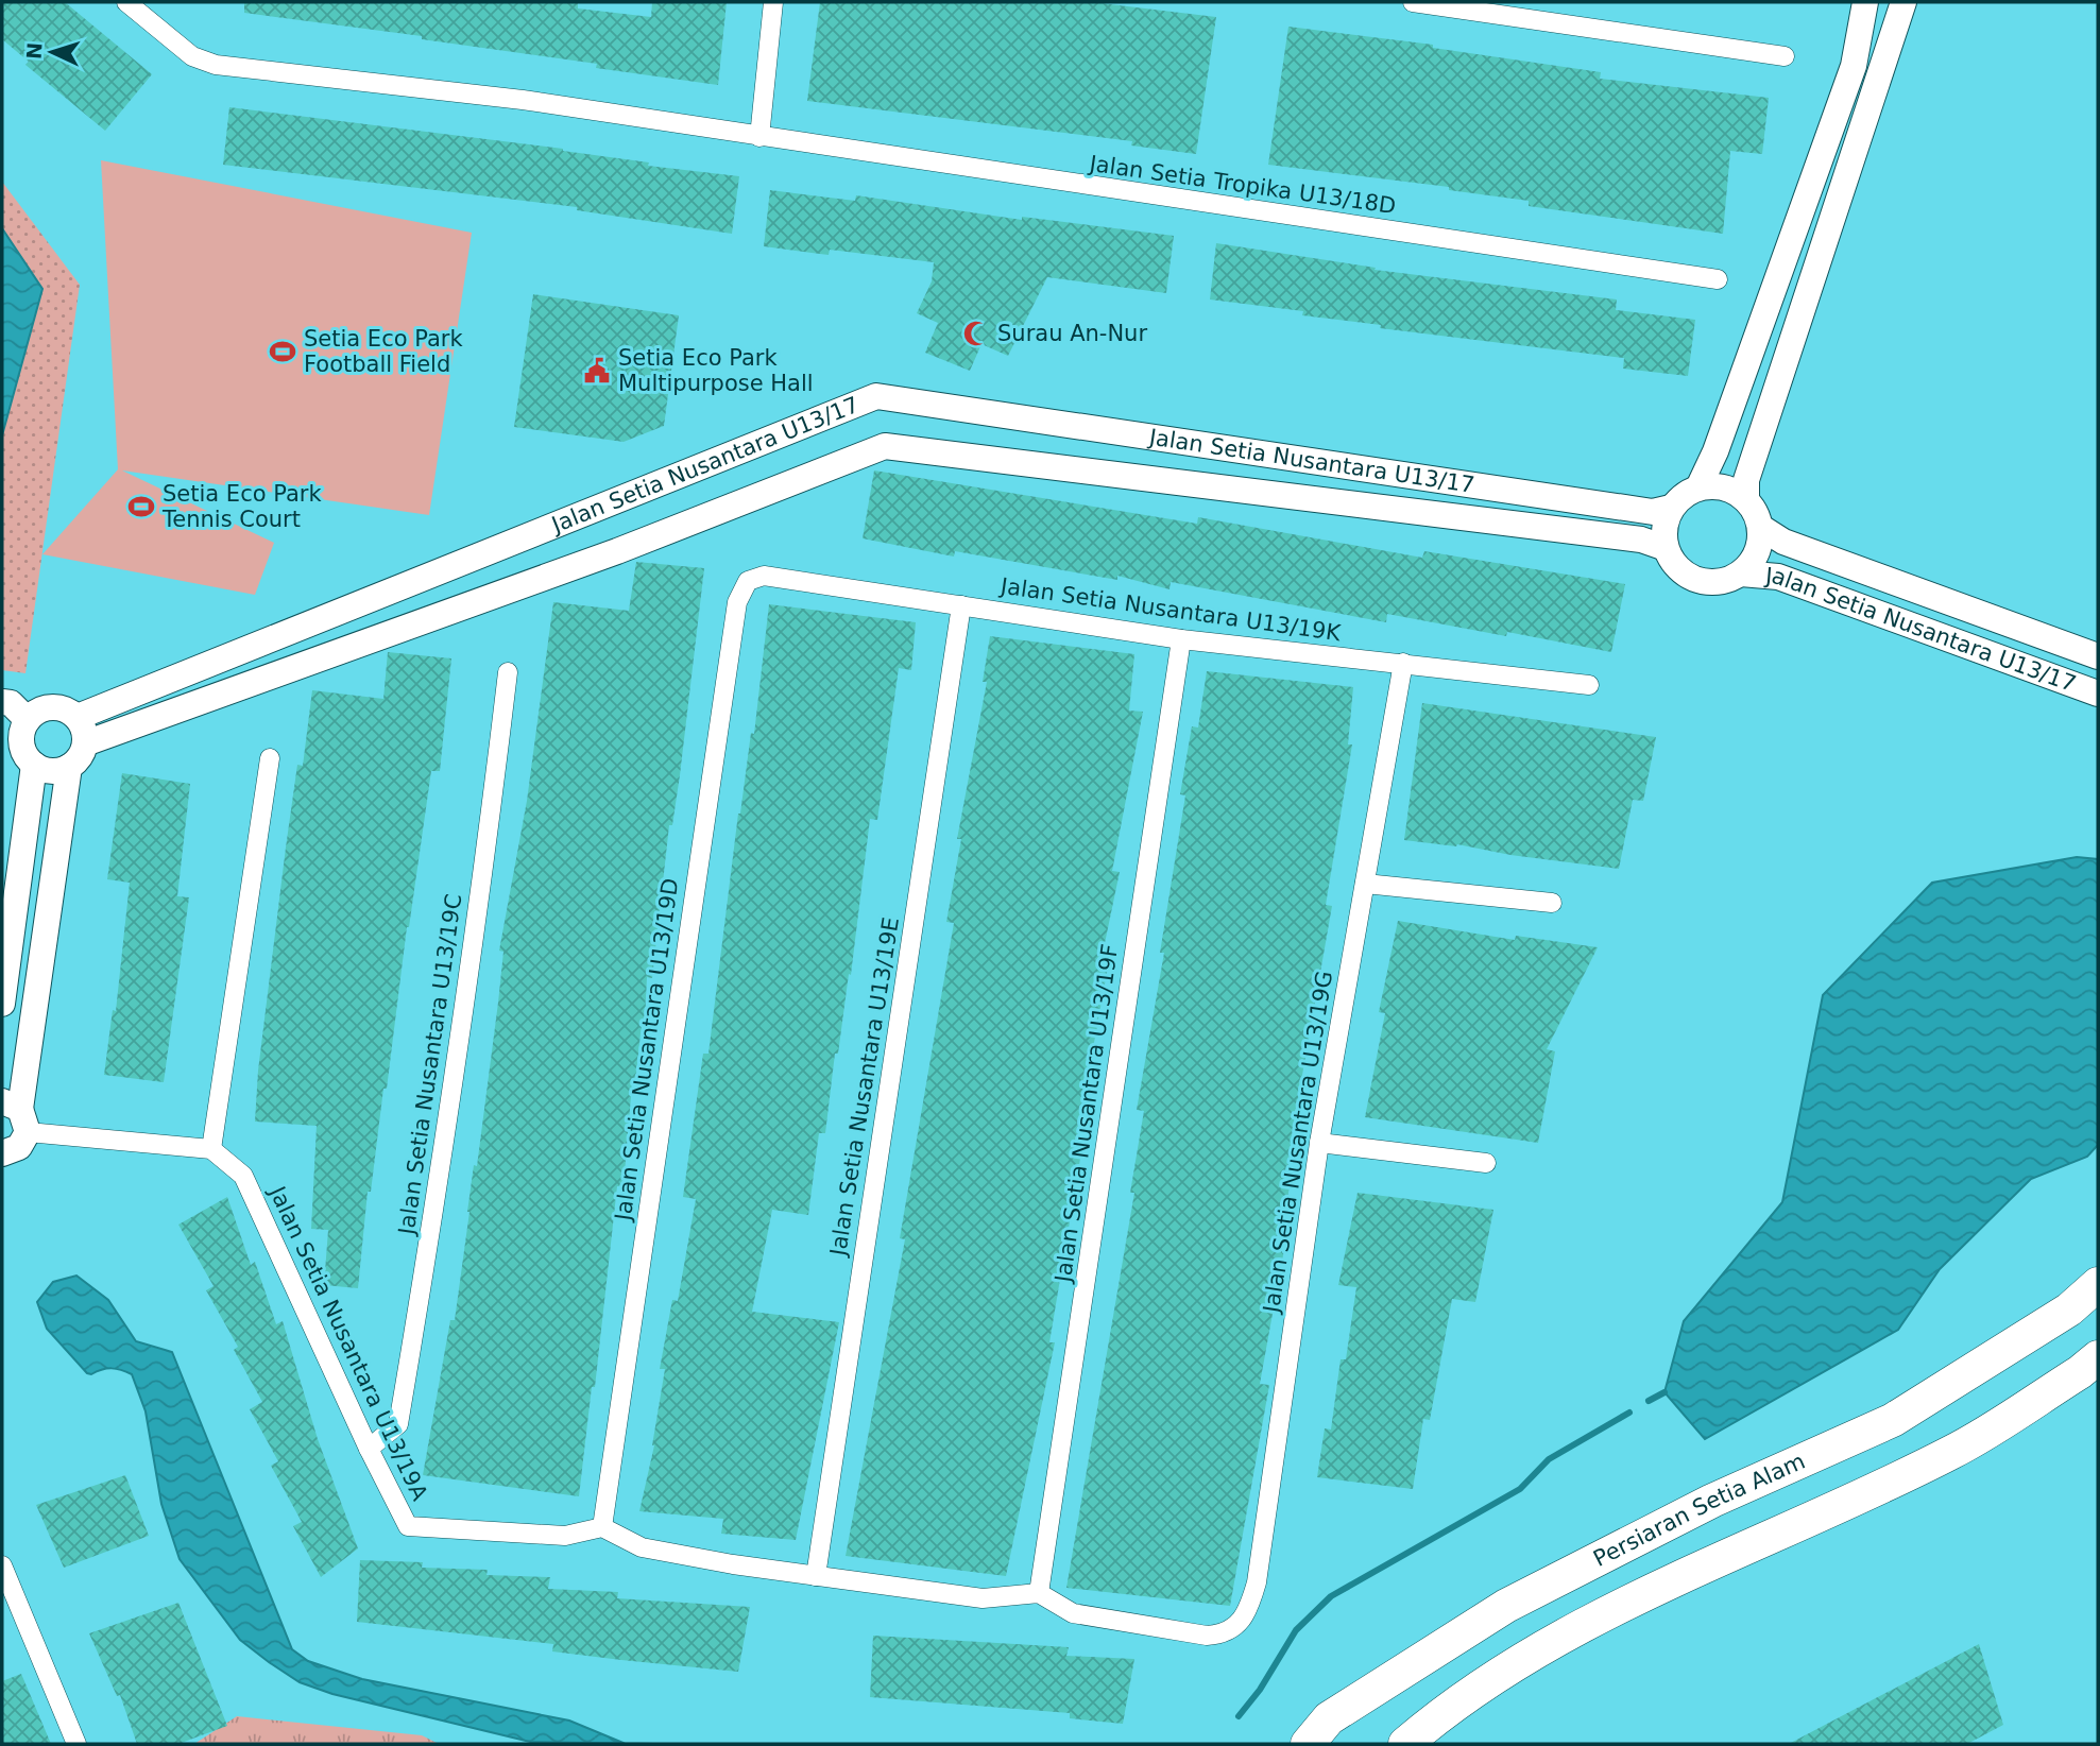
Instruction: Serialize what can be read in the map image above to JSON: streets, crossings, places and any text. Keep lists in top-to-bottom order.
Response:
{
  "streets": {
    "highway": ["Persiaran Setia Alam"],
    "main road": ["Jalan Setia Nusantara U13/17"],
    "street": [
      "Jalan Setia Tropika U13/18D",
      "Jalan Setia Nusantara U13/19K",
      "Jalan Setia Nusantara U13/19D",
      "Jalan Setia Nusantara U13/19C",
      "Jalan Setia Nusantara U13/19E",
      "Jalan Setia Nusantara U13/19F",
      "Jalan Setia Nusantara U13/19G",
      "Jalan Setia Nusantara U13/19A"
    ]
  },
  "crossings": [
    ["Jalan Setia Nusantara U13/19K", "Jalan Setia Nusantara U13/19D"],
    ["Jalan Setia Nusantara U13/19K", "Jalan Setia Nusantara U13/19E"],
    ["Jalan Setia Nusantara U13/19K", "Jalan Setia Nusantara U13/19F"],
    ["Jalan Setia Nusantara U13/19K", "Jalan Setia Nusantara U13/19G"],
    ["Jalan Setia Nusantara U13/19D", "Jalan Setia Nusantara U13/19A"],
    ["Jalan Setia Nusantara U13/19C", "Jalan Setia Nusantara U13/19A"],
    ["Jalan Setia Nusantara U13/19F", "Jalan Setia Nusantara U13/19G"]
  ],
  "places": {
    "mosque": ["Surau An-Nur"],
    "sports": ["Setia Eco Park Football Field", "Setia Eco Park Tennis Court"],
    "public building": ["Setia Eco Park Multipurpose Hall"]
  },
  "north": "left"
}
